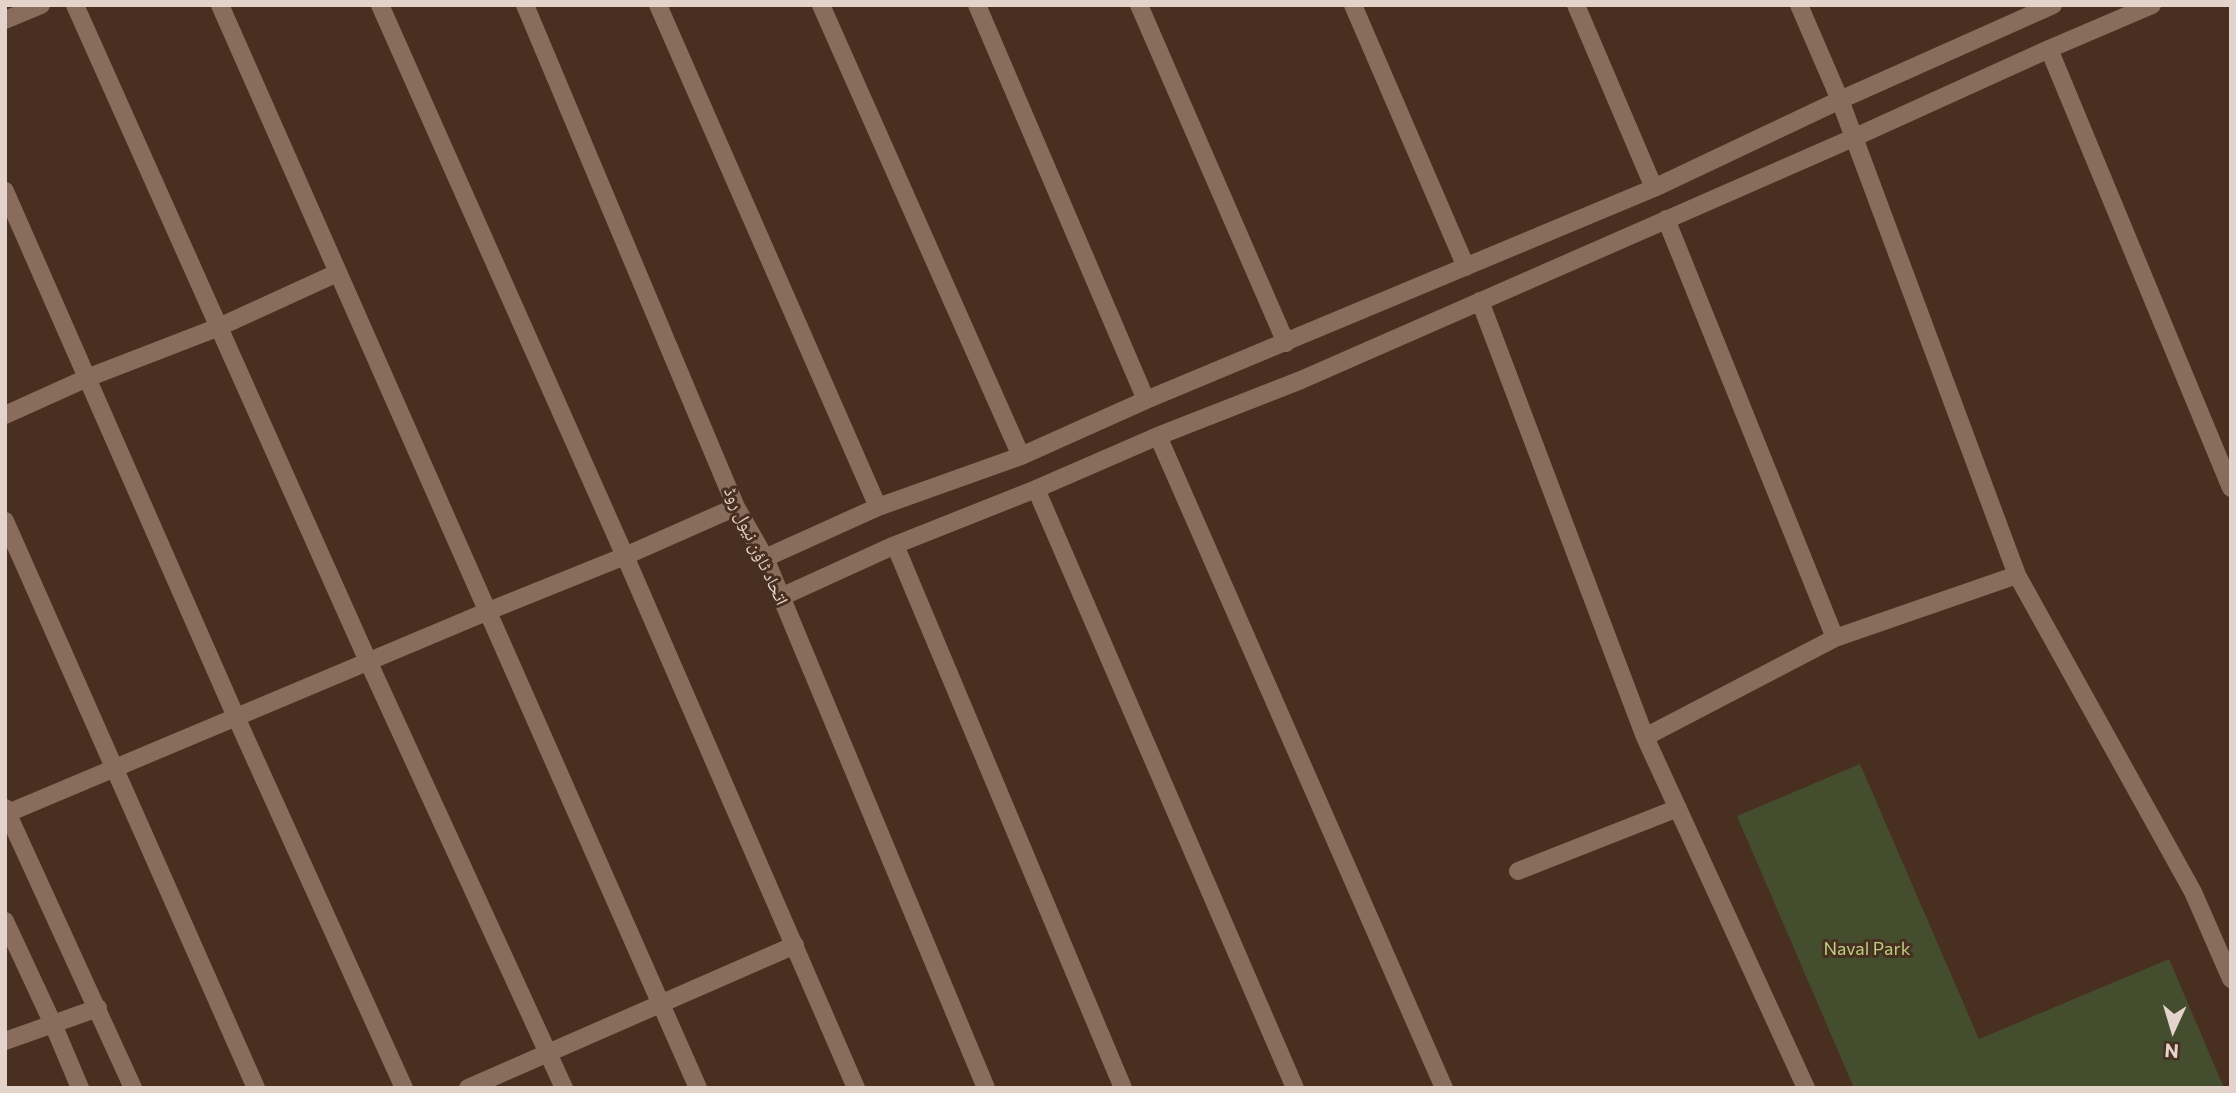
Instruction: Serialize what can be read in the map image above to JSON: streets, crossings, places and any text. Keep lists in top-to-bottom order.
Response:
{
  "streets": {
    "street": ["اتحاد ٹاؤن نیول روڈ"]
  },
  "parks": ["Naval Park"],
  "north": "bottom"
}
